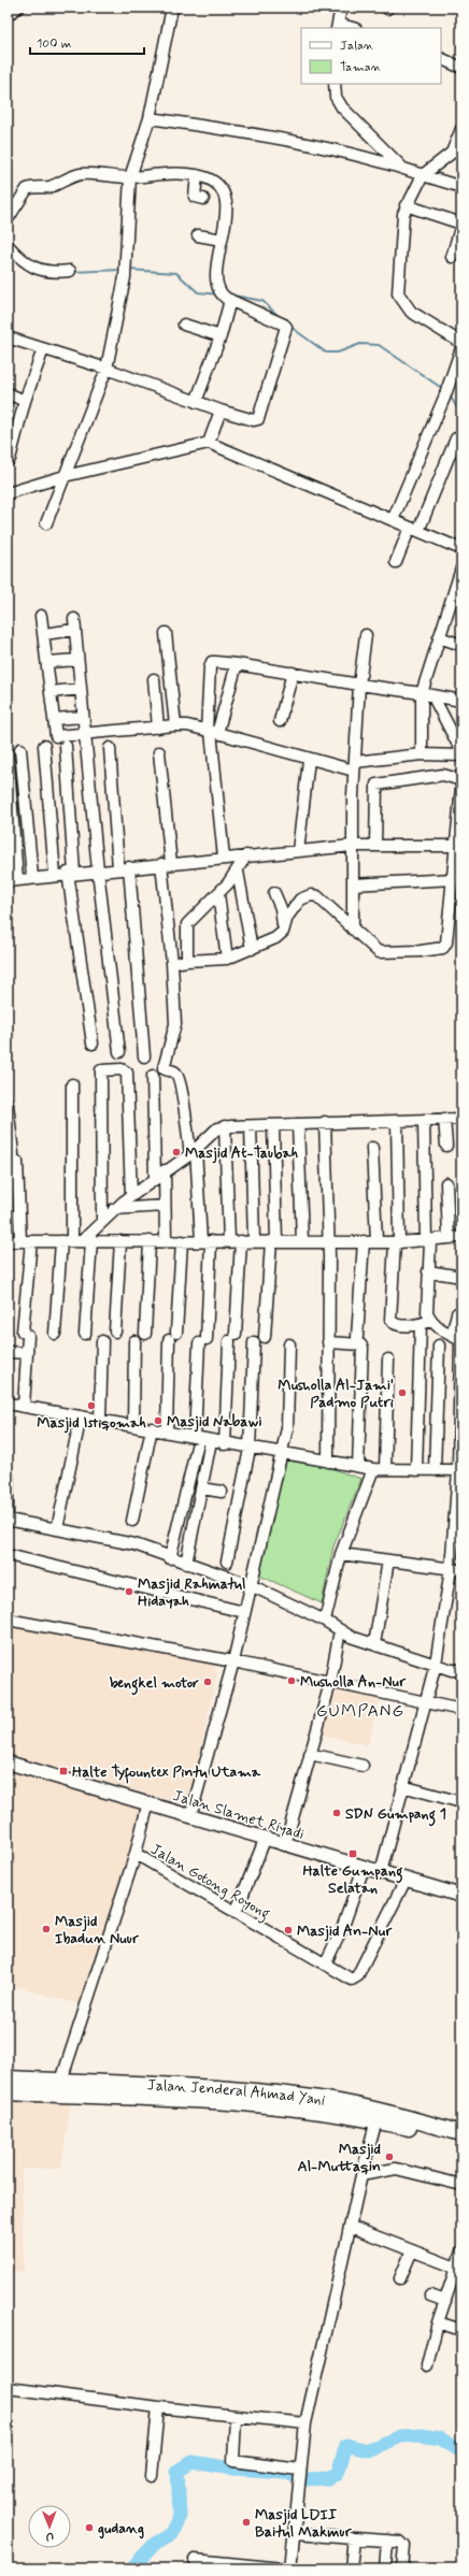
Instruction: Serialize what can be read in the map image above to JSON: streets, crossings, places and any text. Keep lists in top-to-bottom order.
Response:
{
  "streets": {
    "highway": ["Jalan Jenderal Ahmad Yani"],
    "main road": ["Jalan Slamet Riyadi"],
    "street": ["Jalan Gotong Royong"]
  },
  "crossings": [
    ["Jalan Slamet Riyadi", "Jalan Gotong Royong"]
  ],
  "districts": ["GUMPANG"],
  "places": {
    "other": [
      "Masjid At-Taubah",
      "Musholla Al-Jami' Padmo Putri",
      "Masjid Istiqomah",
      "Masjid Nabawi",
      "Masjid Rahmatul Hidayah",
      "Musholla An-Nur",
      "bengkel motor",
      "SDN Gumpang 1",
      "Masjid Ibadun Nuur",
      "Masjid An-Nur",
      "Masjid Al-Muttaqin",
      "Masjid LDII Baitul Makmur",
      "gudang"
    ],
    "transit": ["Halte Tyfountex Pintu Utama", "Halte Gumpang Selatan"]
  },
  "legend": ["Jalan", "Taman"],
  "scale_bar": "100 m",
  "north": "bottom"
}
